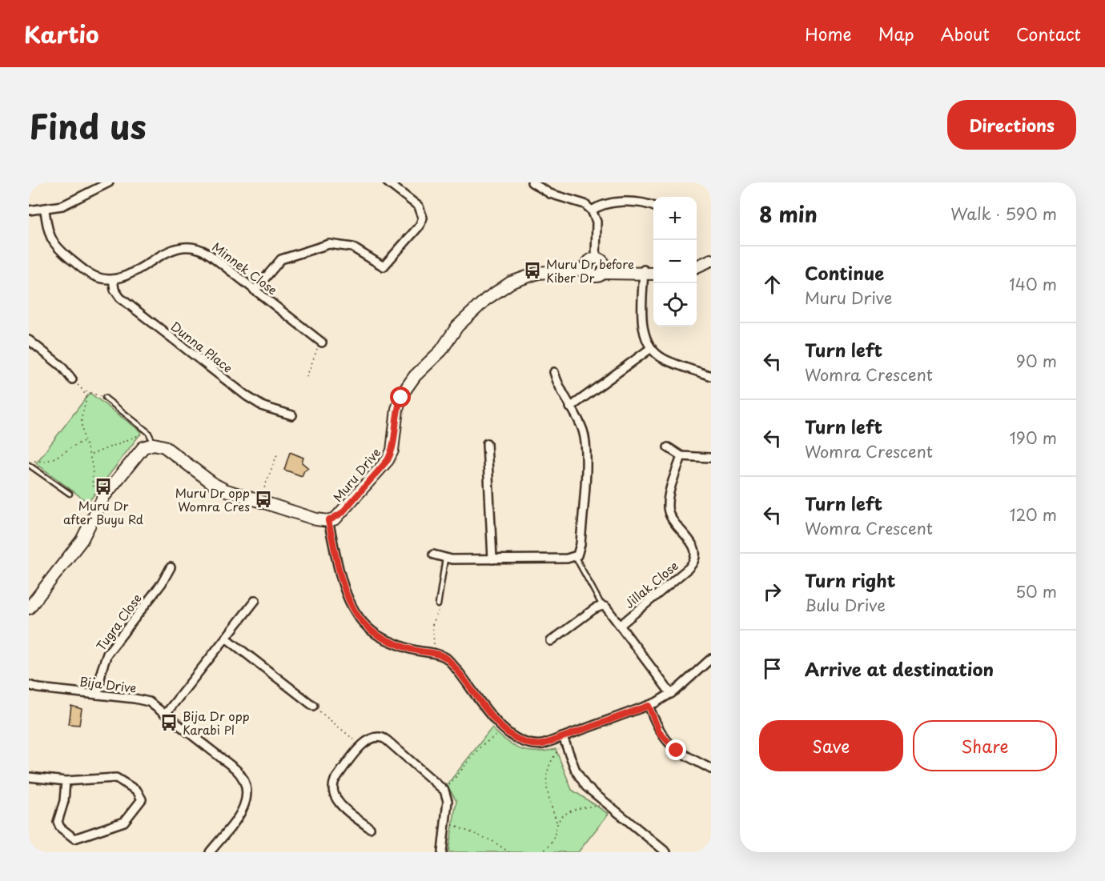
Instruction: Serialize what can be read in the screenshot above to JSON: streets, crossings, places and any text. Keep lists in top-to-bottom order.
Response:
{
  "streets": {
    "street": [
      "Minnek Close",
      "Dunna Place",
      "Muru Drive",
      "Jillak Close",
      "Tugra Close",
      "Bija Drive"
    ]
  },
  "crossings": [
    ["Minnek Close", "Dunna Place"],
    ["Tugra Close", "Bija Drive"]
  ],
  "places": {
    "bus stop": [
      "Muru Dr before Kiber Dr",
      "Muru Dr after Buyu Rd",
      "Muru Dr opp Womra Cres",
      "Bija Dr opp Karabi Pl"
    ]
  },
  "page": {
    "header": "Kartio",
    "nav": [
      "Home",
      "Map",
      "About",
      "Contact"
    ],
    "title": "Find us",
    "buttons": [
      "Directions",
      ["Save", "Share"]
    ],
    "heading": ["8 min", "Walk · 590 m"],
    "map_buttons": ["+", "−"],
    "list": [
      ["Continue", "Muru Drive", "140 m"],
      ["Turn left", "Womra Crescent", "90 m"],
      ["Turn left", "Womra Crescent", "190 m"],
      ["Turn left", "Womra Crescent", "120 m"],
      ["Turn right", "Bulu Drive", "50 m"],
      "Arrive at destination"
    ]
  }
}
